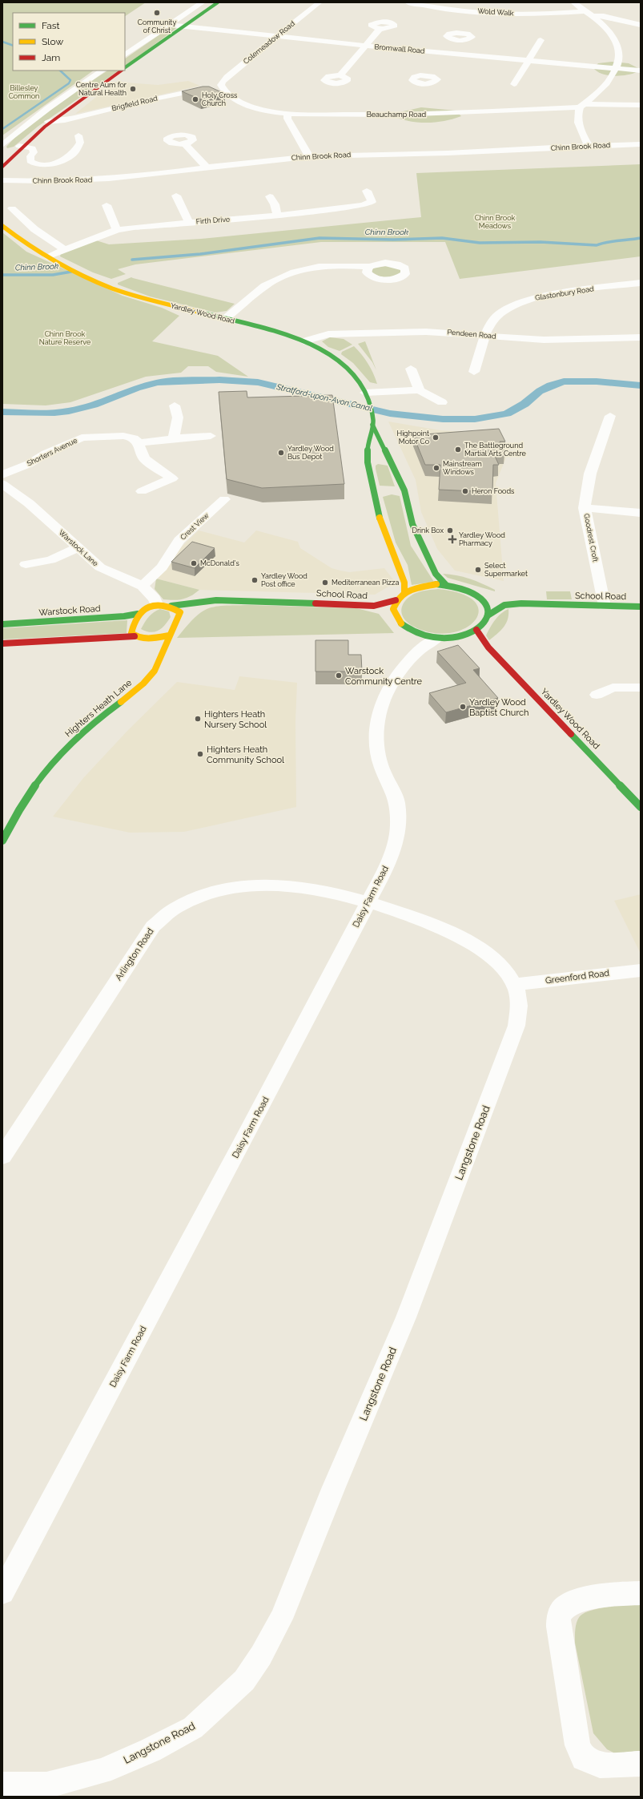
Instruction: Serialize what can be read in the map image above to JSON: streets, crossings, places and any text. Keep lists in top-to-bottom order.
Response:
{
  "streets": {
    "street": [
      "Wold Walk",
      "Colemeadow Road",
      "Bromwall Road",
      "Brigfield Road",
      "Beauchamp Road",
      "Chinn Brook Road",
      "Firth Drive",
      "Glastonbury Road",
      "Yardley Wood Road",
      "Pendeen Road",
      "Shorters Avenue",
      "Crest View",
      "Goodrest Croft",
      "Warstock Lane",
      "School Road",
      "Warstock Road",
      "Highters Heath Lane",
      "Daisy Farm Road",
      "Arlington Road",
      "Greenford Road",
      "Langstone Road"
    ]
  },
  "crossings": [
    ["Colemeadow Road", "Bromwall Road"],
    ["Colemeadow Road", "Brigfield Road"],
    ["Colemeadow Road", "Beauchamp Road"],
    ["Brigfield Road", "Beauchamp Road"],
    ["Firth Drive", "Yardley Wood Road"],
    ["Glastonbury Road", "Pendeen Road"],
    ["Yardley Wood Road", "Pendeen Road"],
    ["Yardley Wood Road", "School Road"],
    ["Yardley Wood Road", "Daisy Farm Road"],
    ["Crest View", "Warstock Lane"],
    ["Goodrest Croft", "School Road"],
    ["Warstock Lane", "School Road"],
    ["Warstock Lane", "Warstock Road"],
    ["Warstock Lane", "Highters Heath Lane"],
    ["School Road", "Warstock Road"],
    ["School Road", "Highters Heath Lane"],
    ["School Road", "Daisy Farm Road"],
    ["Warstock Road", "Highters Heath Lane"],
    ["Daisy Farm Road", "Arlington Road"],
    ["Daisy Farm Road", "Langstone Road"],
    ["Arlington Road", "Langstone Road"],
    ["Greenford Road", "Langstone Road"]
  ],
  "water": ["Chinn Brook", "Stratford-upon-Avon Canal"],
  "parks": ["Billesley Common", "Chinn Brook Meadows", "Chinn Brook Nature Reserve"],
  "places": {
    "other": [
      "Community of Christ",
      "Centre Aum for Natural Health",
      "Holy Cross Church",
      "Highpoint Motor Co",
      "The Battleground Martial Arts Centre",
      "Yardley Wood Bus Depot",
      "Mainstream Windows",
      "Heron Foods",
      "Drink Box",
      "McDonald's",
      "Select Supermarket",
      "Yardley Wood Post office",
      "Mediterranean Pizza",
      "Warstock Community Centre",
      "Yardley Wood Baptist Church",
      "Highters Heath Nursery School",
      "Highters Heath Community School"
    ],
    "health": ["Yardley Wood Pharmacy"]
  },
  "legend": ["Fast", "Slow", "Jam"]
}
